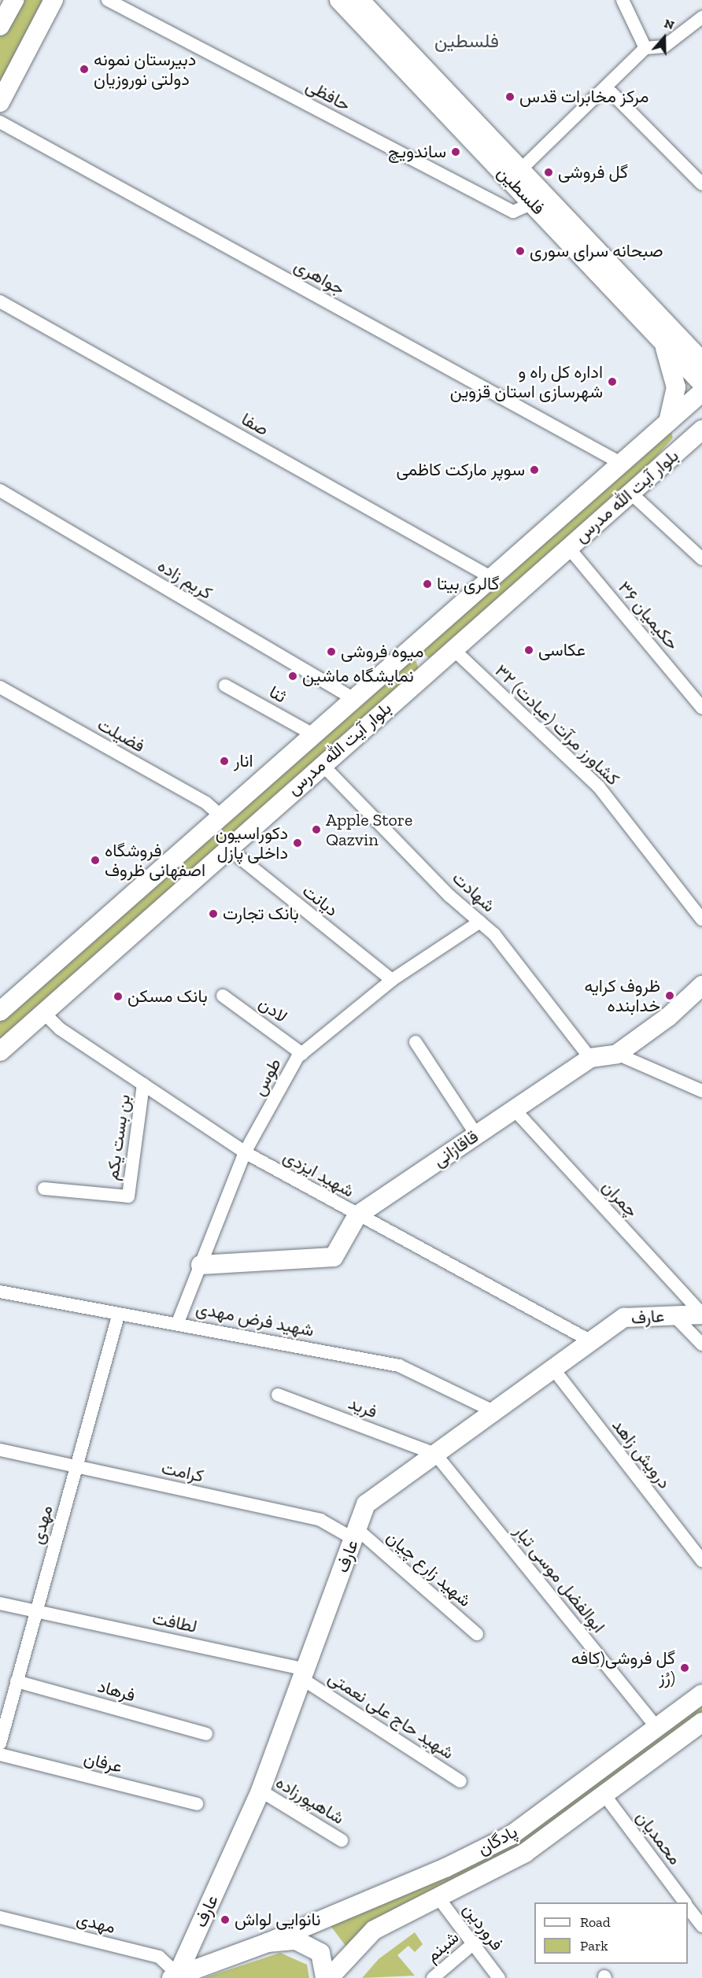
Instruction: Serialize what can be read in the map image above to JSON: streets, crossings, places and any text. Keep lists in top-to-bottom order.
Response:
{
  "streets": {
    "main road": [
      "فلسطین",
      "بلوار آیت الله مدرس",
      "قاقازانی",
      "عارف",
      "پادگان"
    ],
    "street": [
      "حافظی",
      "جواهری",
      "صفا",
      "کریم زاده",
      "۳۶ حکیمیان",
      "ثنا",
      "۳۲ کشاورز مرآت (عبادت)",
      "فضیلت",
      "شهادت",
      "دیانت",
      "لادن",
      "طوس",
      "بن بست یکم",
      "شهید ایزدی",
      "چمران",
      "شهید فرض مهدی",
      "فرید",
      "درویش زاهد",
      "کرامت",
      "مهدی",
      "شهید زارع چیان",
      "ابوالفضل موسی تبار",
      "لطافت",
      "فرهاد",
      "شهید حاج علی نعمتی",
      "عرفان",
      "شاهپورزاده",
      "محمدیان",
      "فروردین",
      "شبنم"
    ]
  },
  "crossings": [
    ["حافظی", "فلسطین"],
    ["فلسطین", "بلوار آیت الله مدرس"],
    ["جواهری", "بلوار آیت الله مدرس"],
    ["صفا", "بلوار آیت الله مدرس"],
    ["بلوار آیت الله مدرس", "کریم زاده"],
    ["بلوار آیت الله مدرس", "۳۶ حکیمیان"],
    ["بلوار آیت الله مدرس", "ثنا"],
    ["بلوار آیت الله مدرس", "۳۲ کشاورز مرآت (عبادت)"],
    ["بلوار آیت الله مدرس", "فضیلت"],
    ["بلوار آیت الله مدرس", "شهادت"],
    ["بلوار آیت الله مدرس", "دیانت"],
    ["بلوار آیت الله مدرس", "شهید ایزدی"],
    ["شهادت", "طوس"],
    ["شهادت", "قاقازانی"],
    ["دیانت", "طوس"],
    ["لادن", "طوس"],
    ["طوس", "قاقازانی"],
    ["طوس", "شهید ایزدی"],
    ["طوس", "شهید فرض مهدی"],
    ["بن بست یکم", "شهید ایزدی"],
    ["قاقازانی", "شهید ایزدی"],
    ["قاقازانی", "چمران"],
    ["شهید ایزدی", "عارف"],
    ["چمران", "عارف"],
    ["عارف", "شهید فرض مهدی"],
    ["عارف", "فرید"],
    ["عارف", "درویش زاهد"],
    ["عارف", "کرامت"],
    ["عارف", "مهدی"],
    ["عارف", "شهید زارع چیان"],
    ["عارف", "ابوالفضل موسی تبار"],
    ["عارف", "لطافت"],
    ["عارف", "شهید حاج علی نعمتی"],
    ["عارف", "شاهپورزاده"],
    ["شهید فرض مهدی", "مهدی"],
    ["فرید", "ابوالفضل موسی تبار"],
    ["کرامت", "مهدی"],
    ["کرامت", "شهید زارع چیان"],
    ["مهدی", "لطافت"],
    ["مهدی", "فرهاد"],
    ["ابوالفضل موسی تبار", "پادگان"],
    ["لطافت", "شهید حاج علی نعمتی"],
    ["محمدیان", "پادگان"],
    ["پادگان", "فروردین"],
    ["فروردین", "شبنم"]
  ],
  "districts": ["فلسطین"],
  "places": [
    "دبیرستان نمونه دولتی نوروزیان",
    "مرکز مخابرات قدس",
    "ساندویچ",
    "گل فروشی",
    "صبحانه سرای سوری",
    "اداره کل راه و شهرسازی استان قزوین",
    "سوپر مارکت کاظمی",
    "گالری بیتا",
    "عکاسی",
    "میوه فروشی",
    "نمایشگاه ماشین",
    "انار",
    "Apple Store Qazvin",
    "دکوراسیون داخلی پازل",
    "فروشگاه اصفهانی ظروف",
    "بانک تجارت",
    "ظروف کرایه خدابنده",
    "بانک مسکن",
    "گل فروشی(کافه رُز)",
    "نانوایی لواش"
  ],
  "legend": ["Road", "Park"],
  "north": "top"
}
